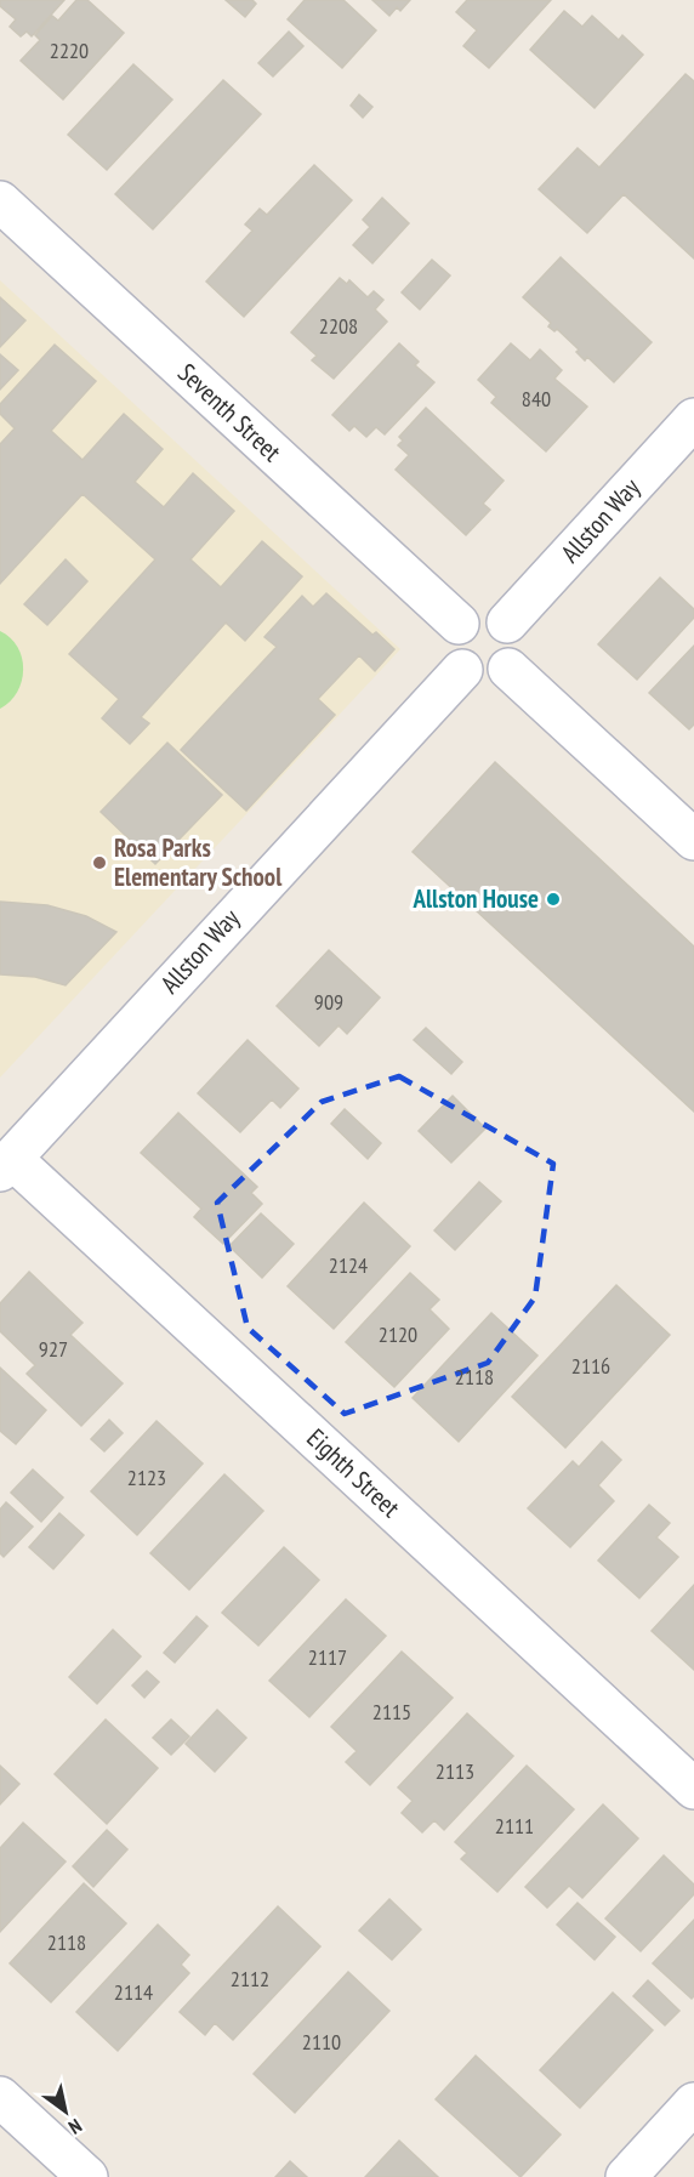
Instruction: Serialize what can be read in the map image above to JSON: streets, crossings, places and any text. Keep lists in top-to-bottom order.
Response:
{
  "streets": {
    "street": ["Seventh Street", "Allston Way", "Eighth Street"]
  },
  "crossings": [
    ["Seventh Street", "Allston Way"],
    ["Allston Way", "Eighth Street"]
  ],
  "places": ["Rosa Parks Elementary School", "Allston House"],
  "house_numbers": [
    "2220",
    "2208",
    "840",
    "909",
    "2124",
    "2120",
    "927",
    "2116",
    "2118",
    "2123",
    "2117",
    "2115",
    "2113",
    "2111",
    "2118",
    "2112",
    "2114",
    "2110"
  ],
  "north": "bottom right"
}
